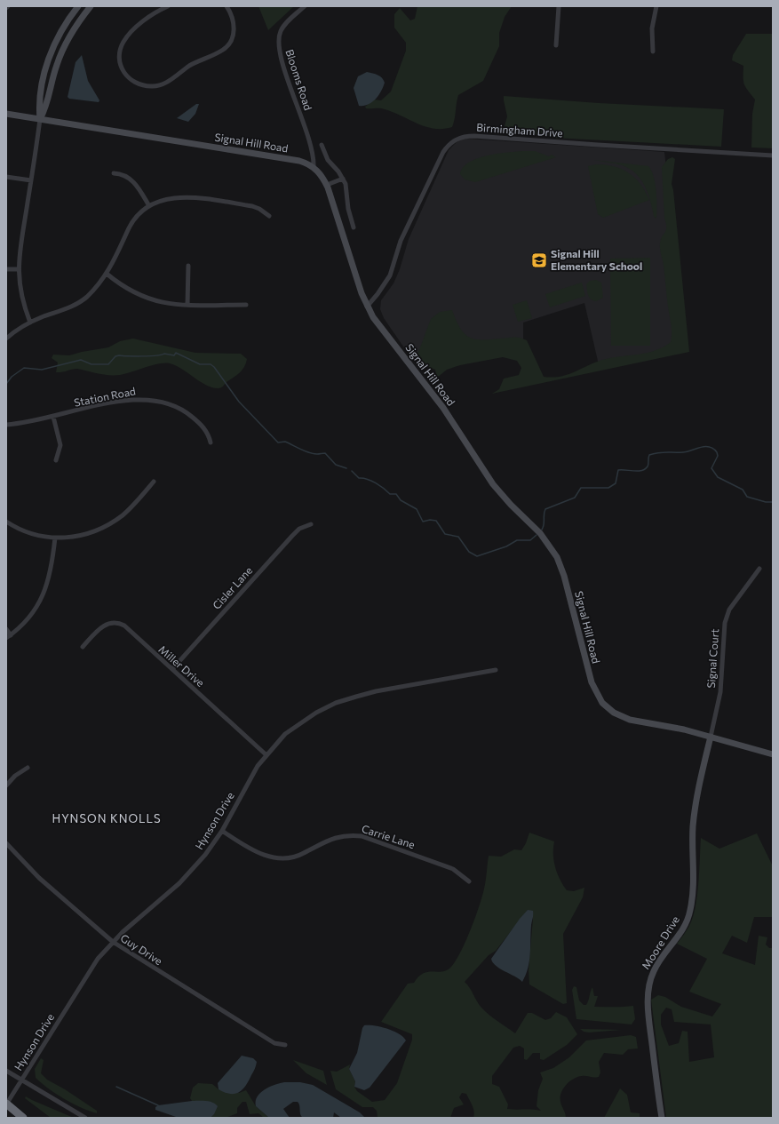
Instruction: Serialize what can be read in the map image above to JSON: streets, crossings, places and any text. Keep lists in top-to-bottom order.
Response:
{
  "streets": {
    "main road": ["Signal Hill Road", "Moore Drive"],
    "street": [
      "Blooms Road",
      "Birmingham Drive",
      "Station Road",
      "Cisler Lane",
      "Signal Court",
      "Miller Drive",
      "Hynson Drive",
      "Carrie Lane",
      "Guy Drive"
    ]
  },
  "crossings": [
    ["Blooms Road", "Signal Hill Road"],
    ["Birmingham Drive", "Signal Hill Road"],
    ["Signal Hill Road", "Signal Court"],
    ["Signal Hill Road", "Moore Drive"],
    ["Cisler Lane", "Miller Drive"],
    ["Signal Court", "Moore Drive"],
    ["Miller Drive", "Hynson Drive"],
    ["Hynson Drive", "Carrie Lane"],
    ["Hynson Drive", "Guy Drive"]
  ],
  "districts": ["HYNSON KNOLLS"],
  "places": {
    "school or university": ["Signal Hill Elementary School"]
  }
}
